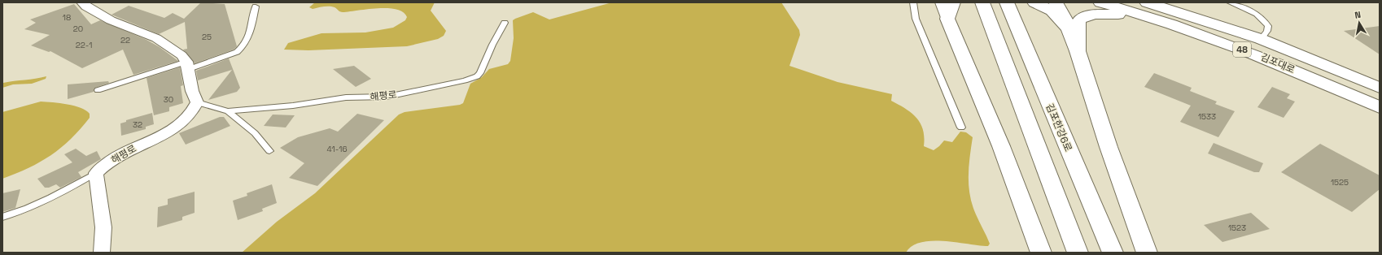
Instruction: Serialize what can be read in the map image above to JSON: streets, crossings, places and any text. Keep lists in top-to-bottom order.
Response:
{
  "streets": {
    "street": [
      "48",
      "김포대로",
      "해평로",
      "김포한강6로"
    ]
  },
  "house_numbers": [
    "18",
    "20",
    "25",
    "22",
    "22-1",
    "30",
    "1533",
    "32",
    "41-16",
    "1525",
    "1523"
  ],
  "north": "top"
}
